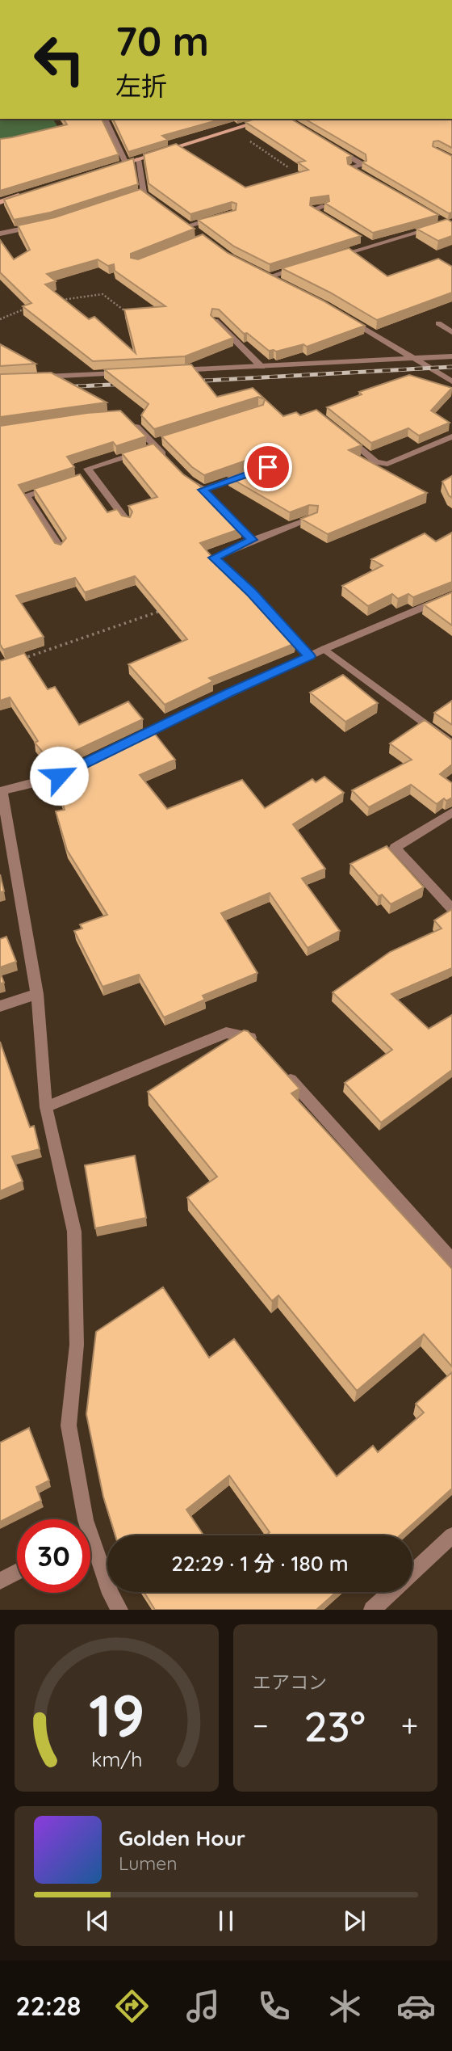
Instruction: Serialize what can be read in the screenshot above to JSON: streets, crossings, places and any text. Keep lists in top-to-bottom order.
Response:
{
  "page": {
    "turn": ["70 m", "左折"],
    "limit": "30",
    "trip": "22:29 · 1 分 · 180 m",
    "tile": "エアコン",
    "heat": ["−", "23°", "+"],
    "song": ["Golden Hour", "Lumen"],
    "tabs": "22:28",
    "gauge": ["19", "km/h"]
  }
}
